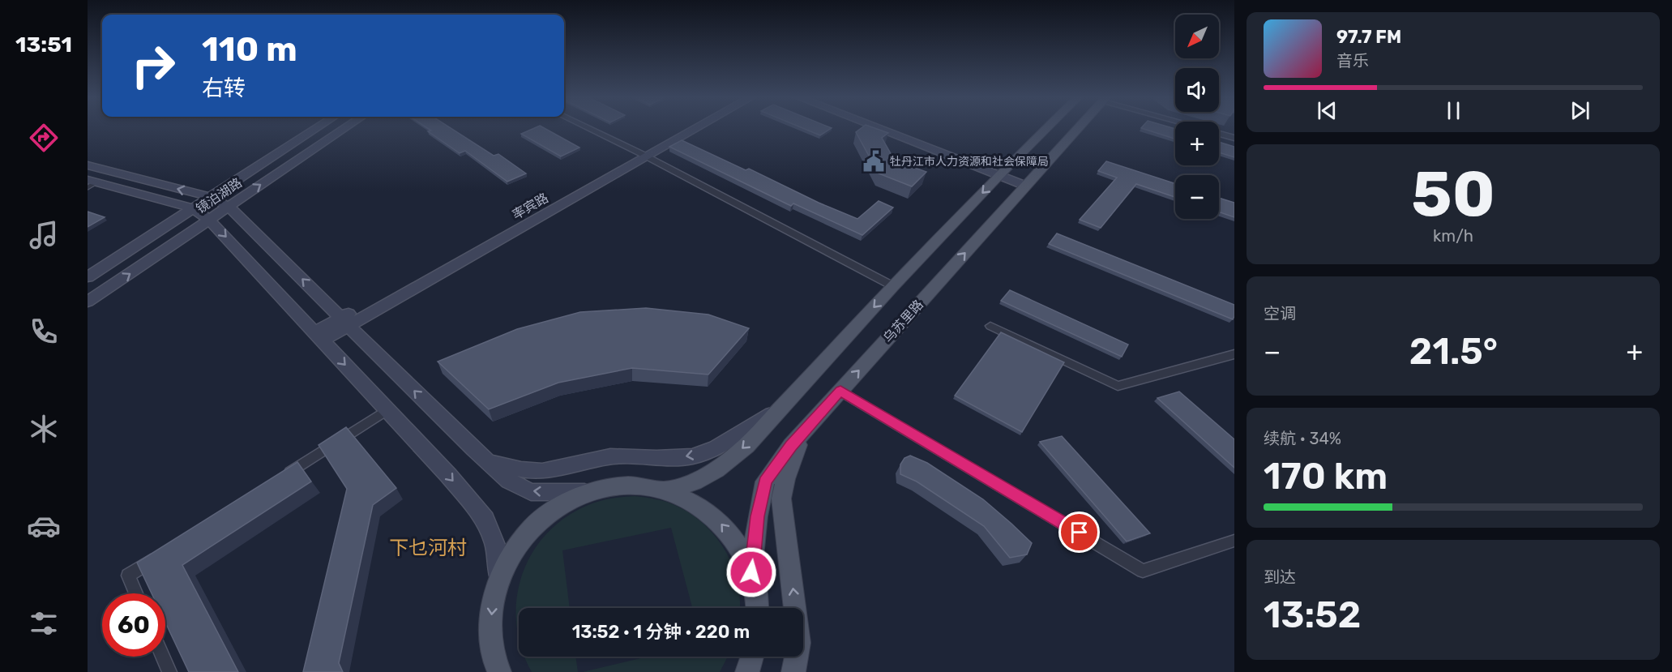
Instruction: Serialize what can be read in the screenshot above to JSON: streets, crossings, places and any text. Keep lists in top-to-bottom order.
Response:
{
  "streets": {
    "main road": ["镜泊湖路", "率宾路", "乌苏里路"]
  },
  "districts": ["下乜河村"],
  "places": {
    "public building": ["牡丹江市人力资源和社会保障局"]
  },
  "north": "bottom left",
  "page": {
    "tabs": "13:51",
    "map_buttons": ["+", "−"],
    "turn": ["110 m", "右转"],
    "song": ["97.7 FM", "音乐"],
    "tile": [
      ["50", "km/h"],
      "空调",
      ["续航 · 34%", "170 km"],
      ["到达", "13:52"]
    ],
    "heat": ["−", "21.5°", "+"],
    "limit": "60",
    "trip": "13:52 · 1 分钟 · 220 m"
  }
}
